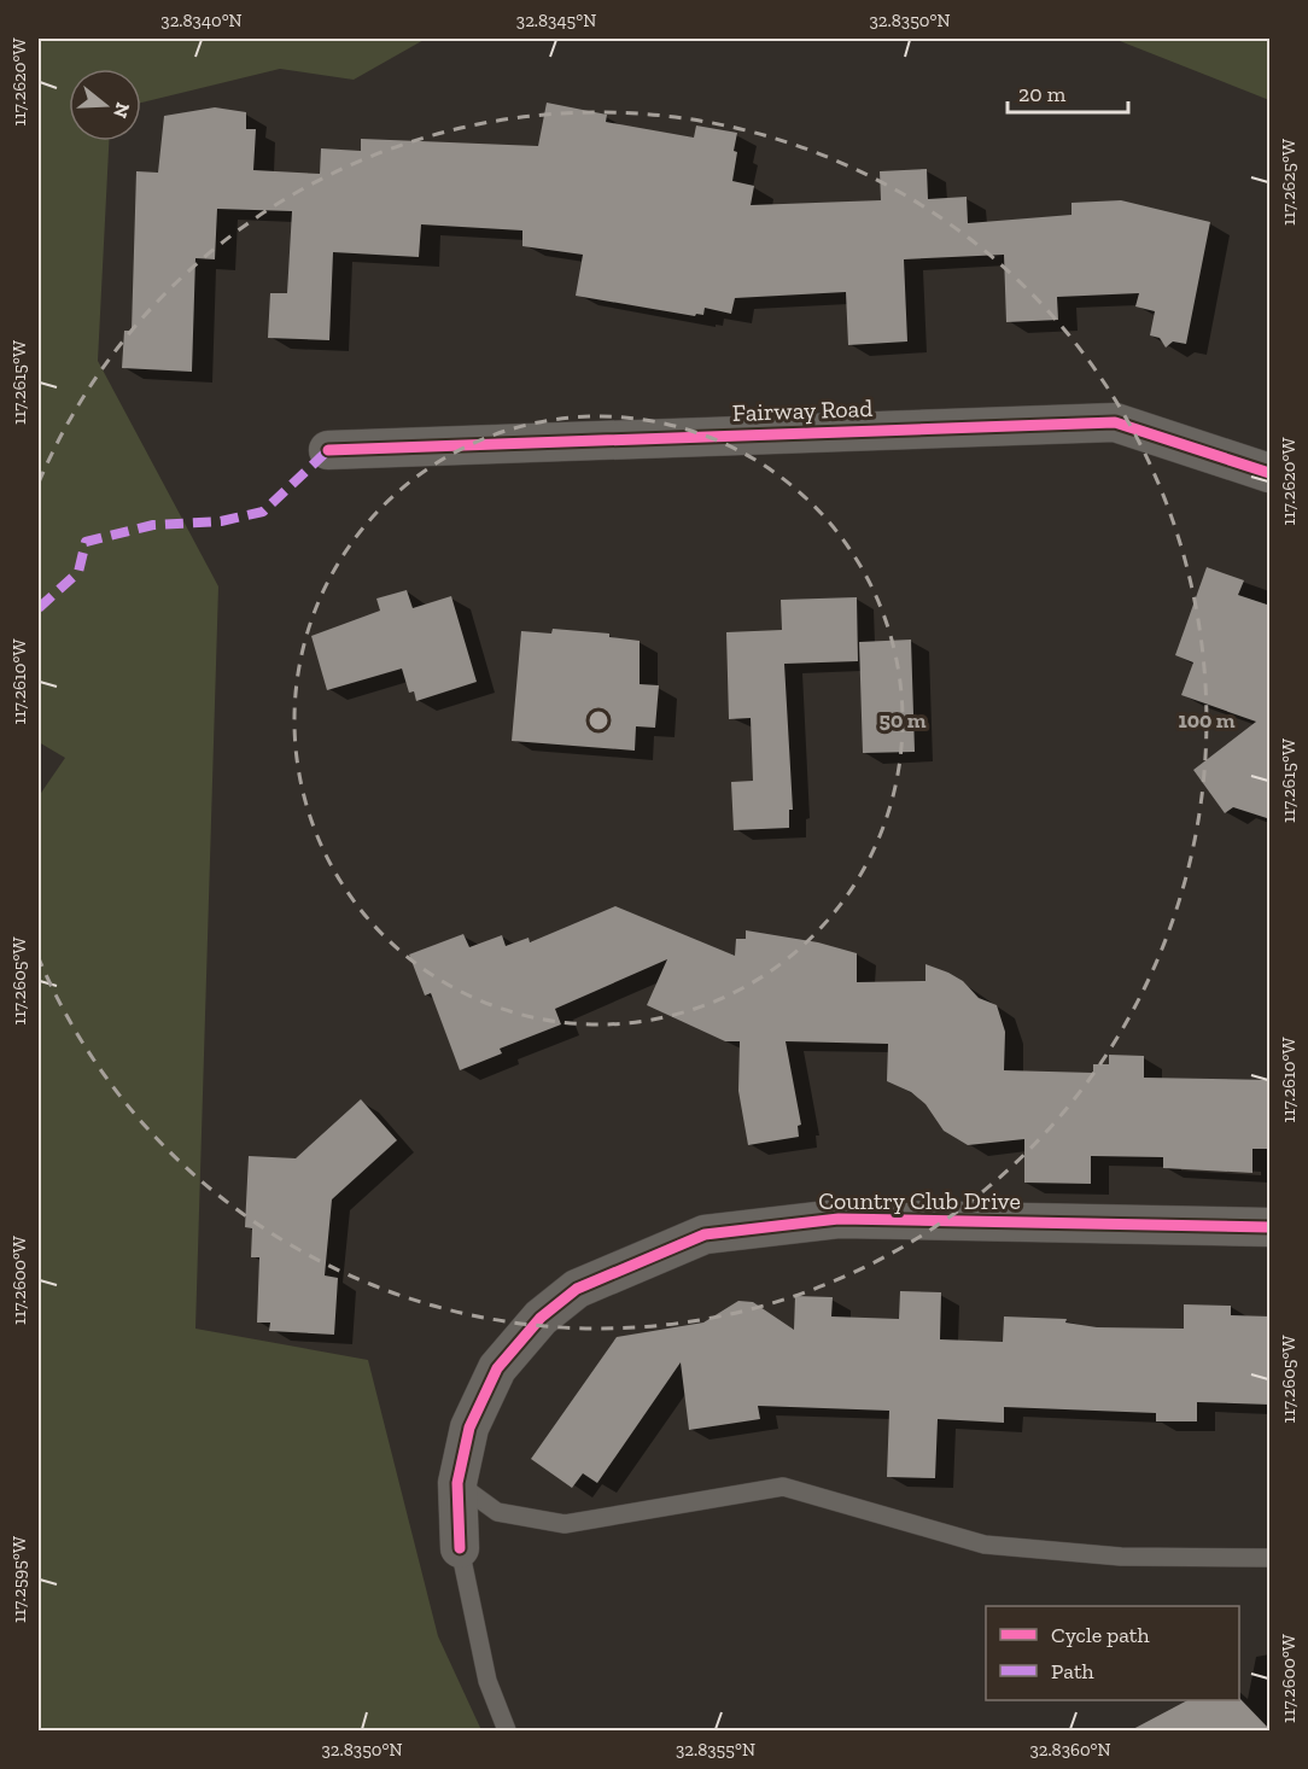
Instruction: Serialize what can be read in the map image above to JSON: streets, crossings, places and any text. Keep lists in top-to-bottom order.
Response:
{
  "streets": {
    "street": ["Fairway Road", "Country Club Drive"]
  },
  "legend": ["Cycle path", "Path"],
  "scale_bar": "20 m",
  "north": "right",
  "coordinates": [
    "32.8340°N",
    "32.8345°N",
    "32.8350°N",
    "117.2620°W",
    "117.2625°W",
    "117.2615°W",
    "117.2610°W",
    "117.2605°W",
    "117.2600°W",
    "117.2595°W",
    "32.8355°N",
    "32.8360°N"
  ],
  "rings": ["50 m", "100 m"]
}
